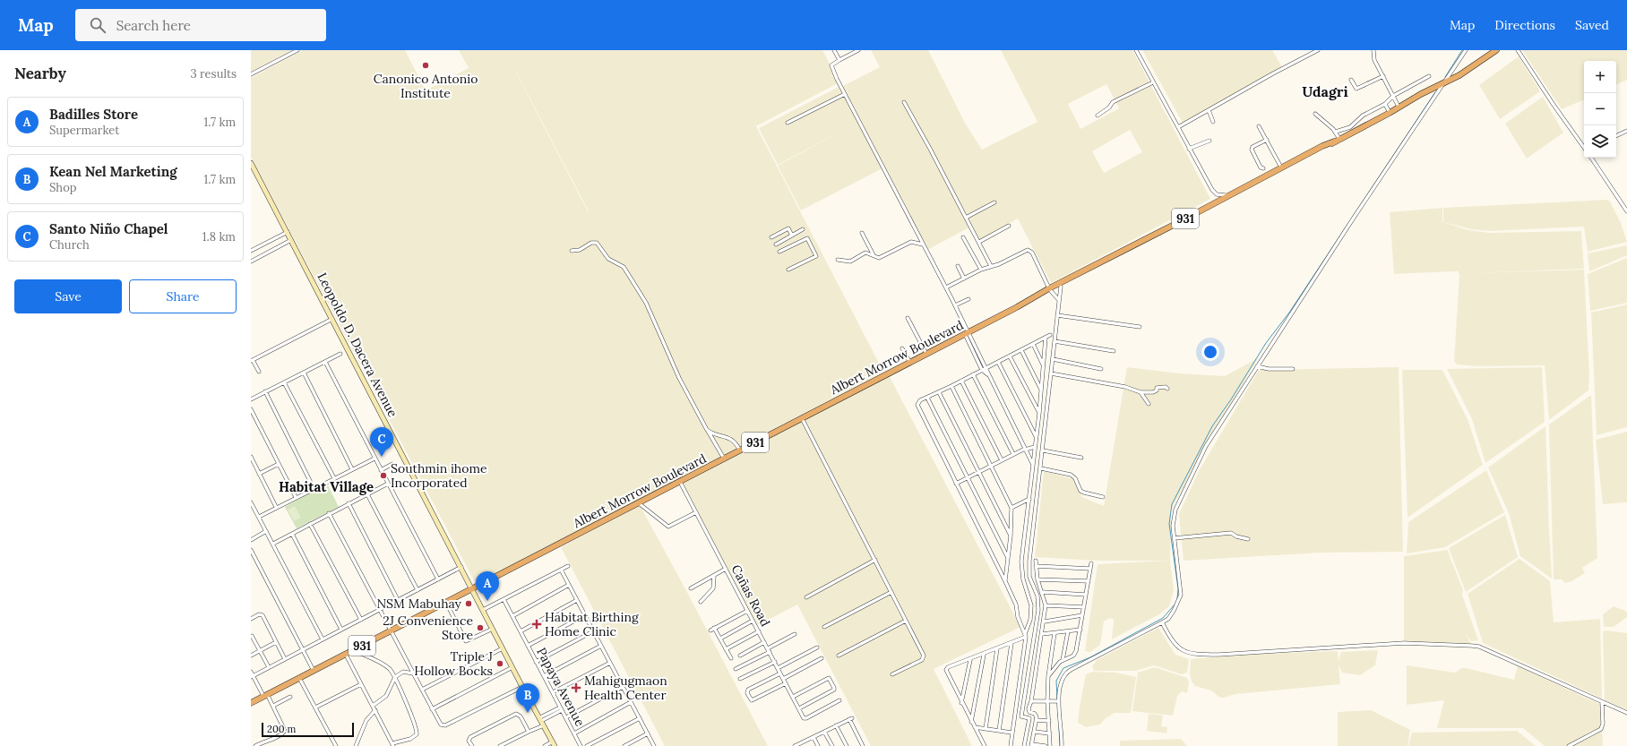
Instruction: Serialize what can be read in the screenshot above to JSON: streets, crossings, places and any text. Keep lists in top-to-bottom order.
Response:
{
  "streets": {
    "highway": ["931", "Albert Morrow Boulevard"],
    "main road": ["Leopoldo D. Dacera Avenue"],
    "street": ["Cañas Road", "Papaya Avenue"]
  },
  "crossings": [
    ["Leopoldo D. Dacera Avenue", "Albert Morrow Boulevard"],
    ["Albert Morrow Boulevard", "Cañas Road"]
  ],
  "districts": ["Udagri", "Habitat Village"],
  "places": {
    "other": [
      "Canonico Antonio Institute",
      "Southmin ihome Incorporated",
      "NSM Mabuhay",
      "2J Convenience Store",
      "Triple J Hollow Bocks"
    ],
    "health": ["Habitat Birthing Home Clinic", "Mahigugmaon Health Center"]
  },
  "scale_bar": "200 m",
  "page": {
    "header": "Map",
    "search": "Search here",
    "nav": ["Map", "Directions", "Saved"],
    "heading": ["Nearby", "3 results"],
    "map_buttons": ["+", "−"],
    "list": [
      {
        "mark": "A",
        "name": "Badilles Store",
        "note": "Supermarket",
        "value": "1.7 km"
      },
      {
        "mark": "B",
        "name": "Kean Nel Marketing",
        "note": "Shop",
        "value": "1.7 km"
      },
      {
        "mark": "C",
        "name": "Santo Niño Chapel",
        "note": "Church",
        "value": "1.8 km"
      }
    ],
    "buttons": ["Save", "Share"],
    "pins": ["C", "A", "B"],
    "scale": "200 m"
  }
}
